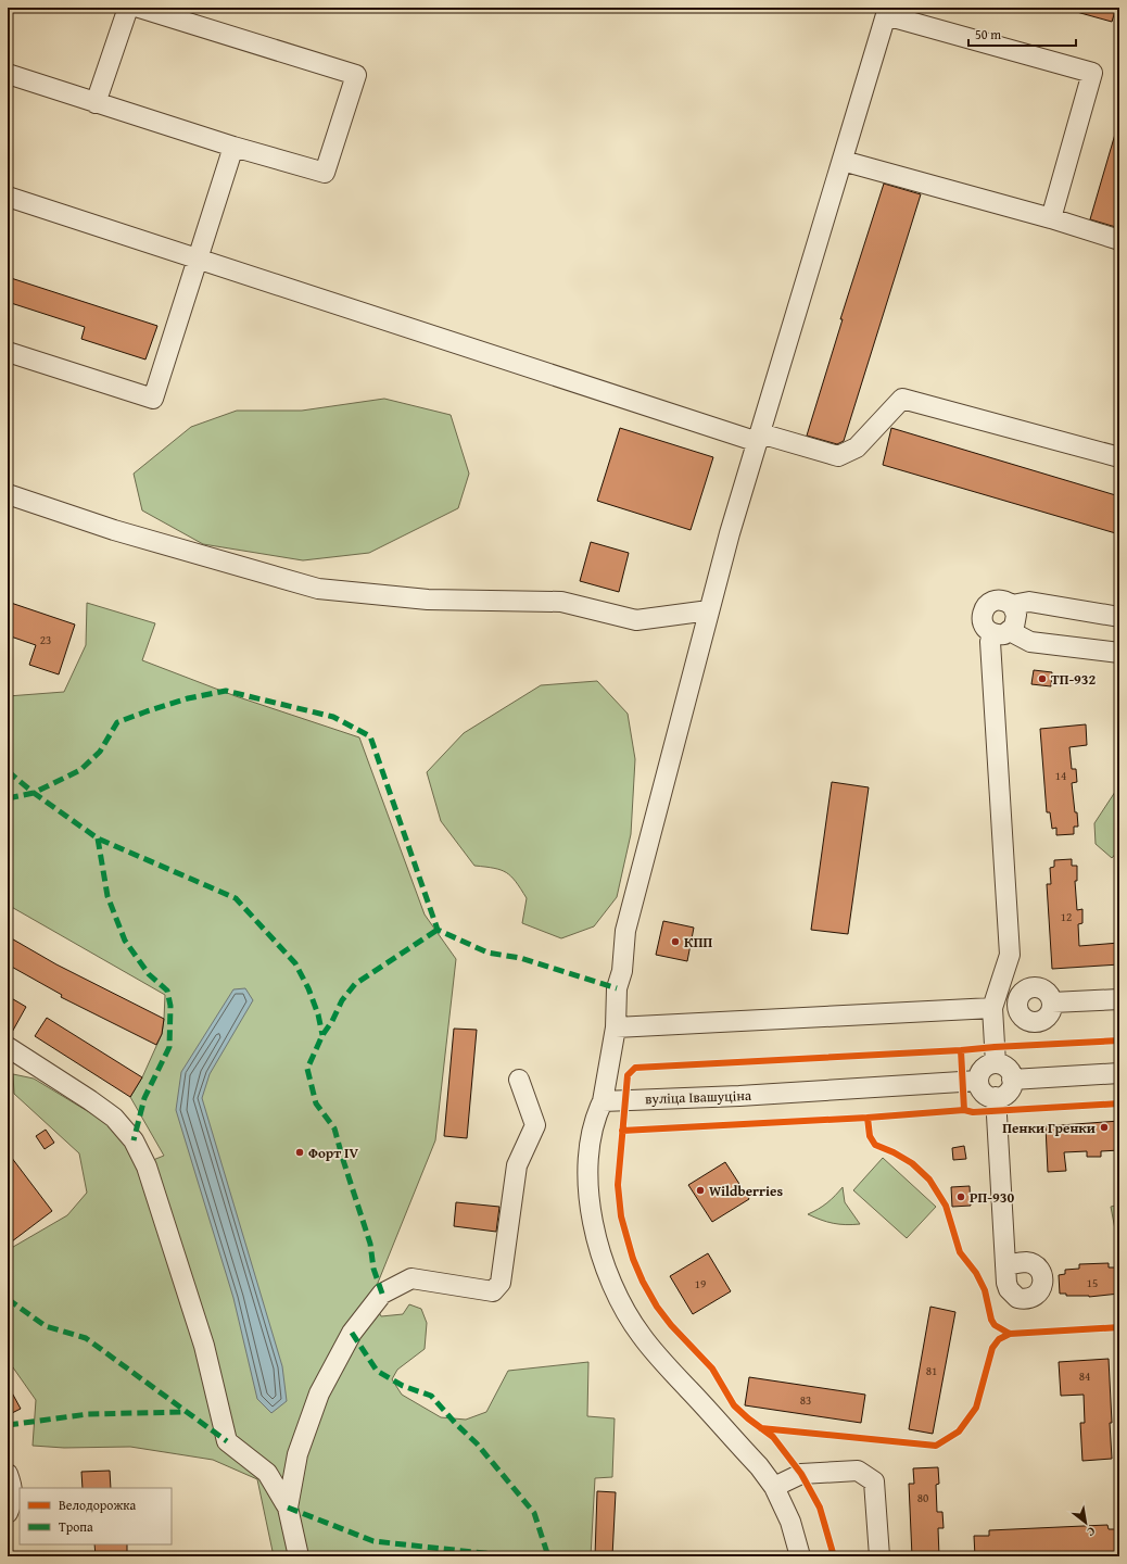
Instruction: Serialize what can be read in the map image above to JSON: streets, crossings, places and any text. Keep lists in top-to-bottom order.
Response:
{
  "streets": {
    "street": ["вуліца Івашуціна"]
  },
  "places": [
    "ТП-932",
    "КПП",
    "Пенки Гренки",
    "Форт IV",
    "Wildberries",
    "РП-930"
  ],
  "house_numbers": [
    "23",
    "14",
    "12",
    "15",
    "19",
    "81",
    "84",
    "83",
    "80"
  ],
  "legend": ["Велодорожка", "Тропа"],
  "scale_bar": "50 m",
  "north": "bottom right"
}
